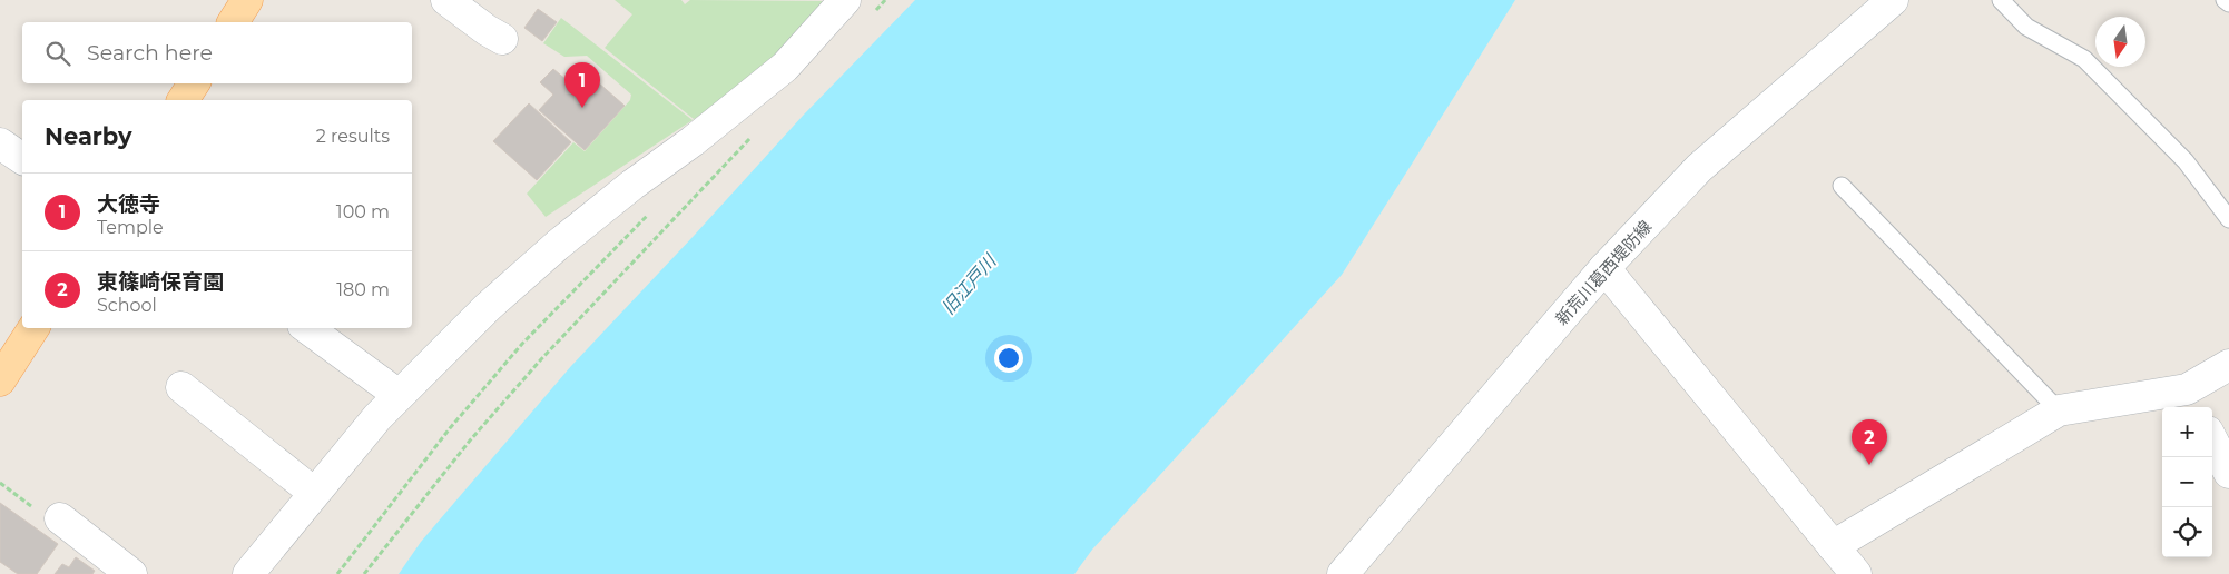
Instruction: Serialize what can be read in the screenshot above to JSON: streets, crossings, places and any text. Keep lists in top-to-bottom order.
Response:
{
  "streets": {
    "street": ["新荒川葛西堤防線"]
  },
  "water": ["旧江戸川"],
  "north": "bottom",
  "page": {
    "search": "Search here",
    "pins": ["1", "2"],
    "heading": ["Nearby", "2 results"],
    "list": [
      {
        "mark": "1",
        "name": "大徳寺",
        "note": "Temple",
        "value": "100 m"
      },
      {
        "mark": "2",
        "name": "東篠崎保育園",
        "note": "School",
        "value": "180 m"
      }
    ],
    "map_buttons": ["+", "−"]
  }
}
